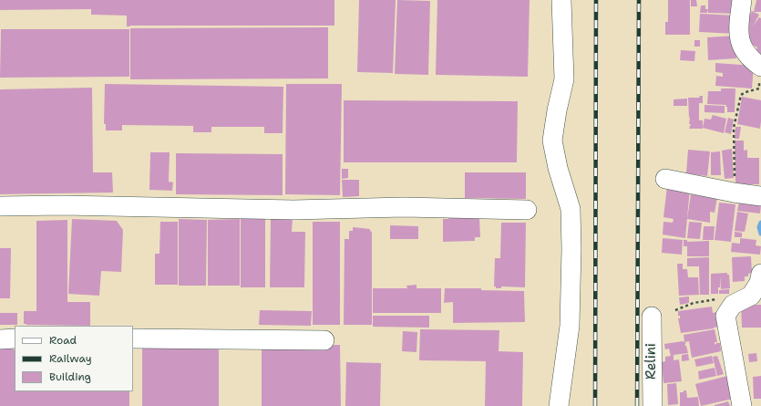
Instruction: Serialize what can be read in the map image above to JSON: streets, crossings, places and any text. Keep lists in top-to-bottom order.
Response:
{
  "streets": {
    "street": ["Relini"]
  },
  "legend": ["Road", "Railway", "Building"]
}
